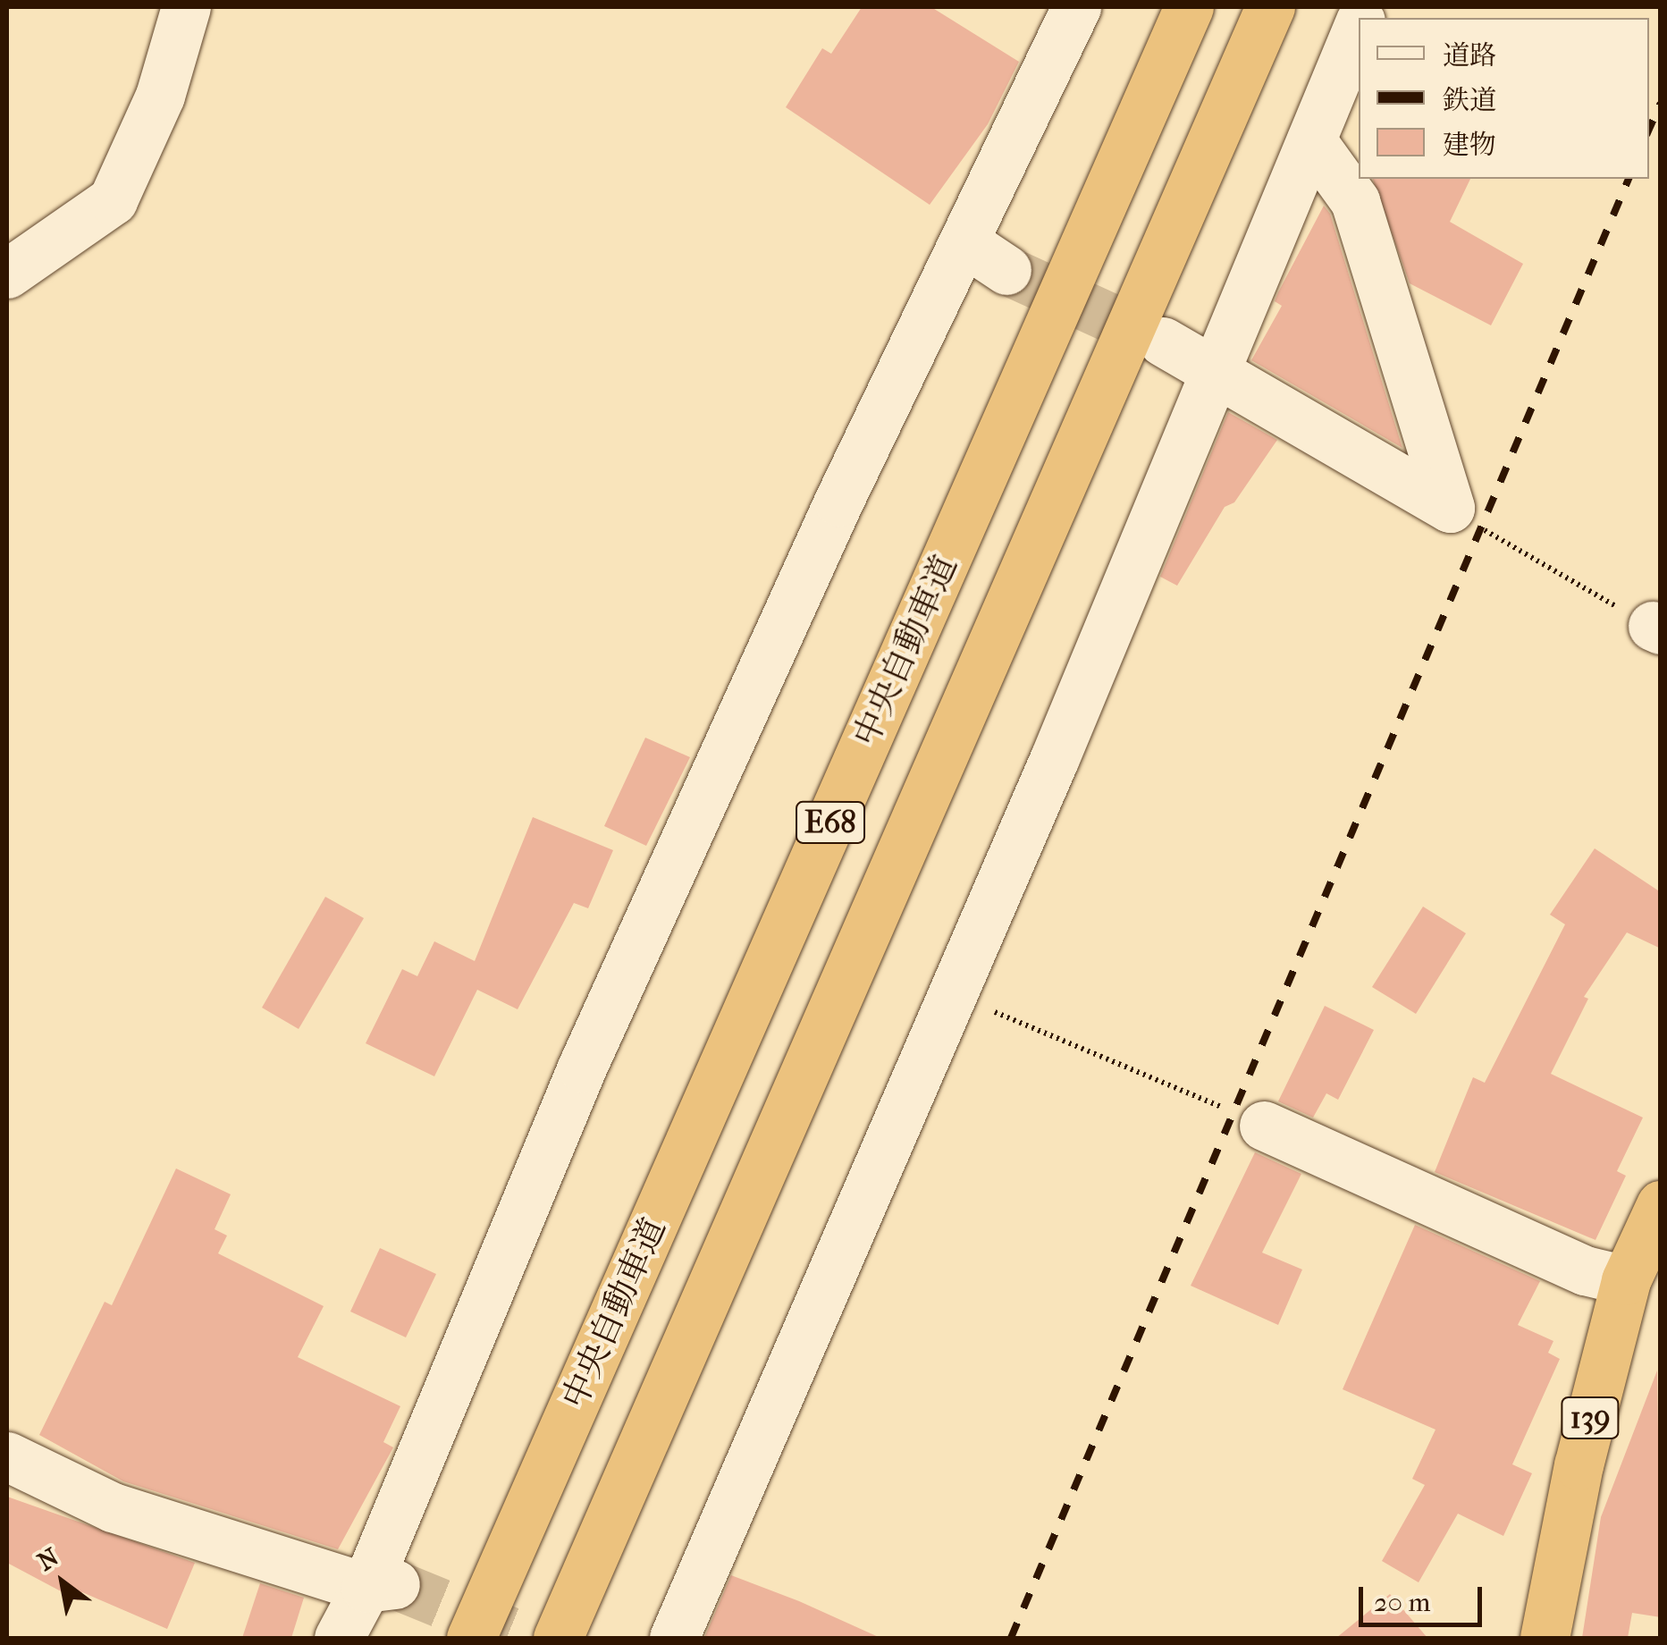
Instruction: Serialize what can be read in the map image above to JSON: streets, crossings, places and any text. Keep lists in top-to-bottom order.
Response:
{
  "streets": {
    "highway": ["中央自動車道", "E68", "139"]
  },
  "legend": ["道路", "鉄道", "建物"],
  "scale_bar": "20 m",
  "north": "top left"
}
